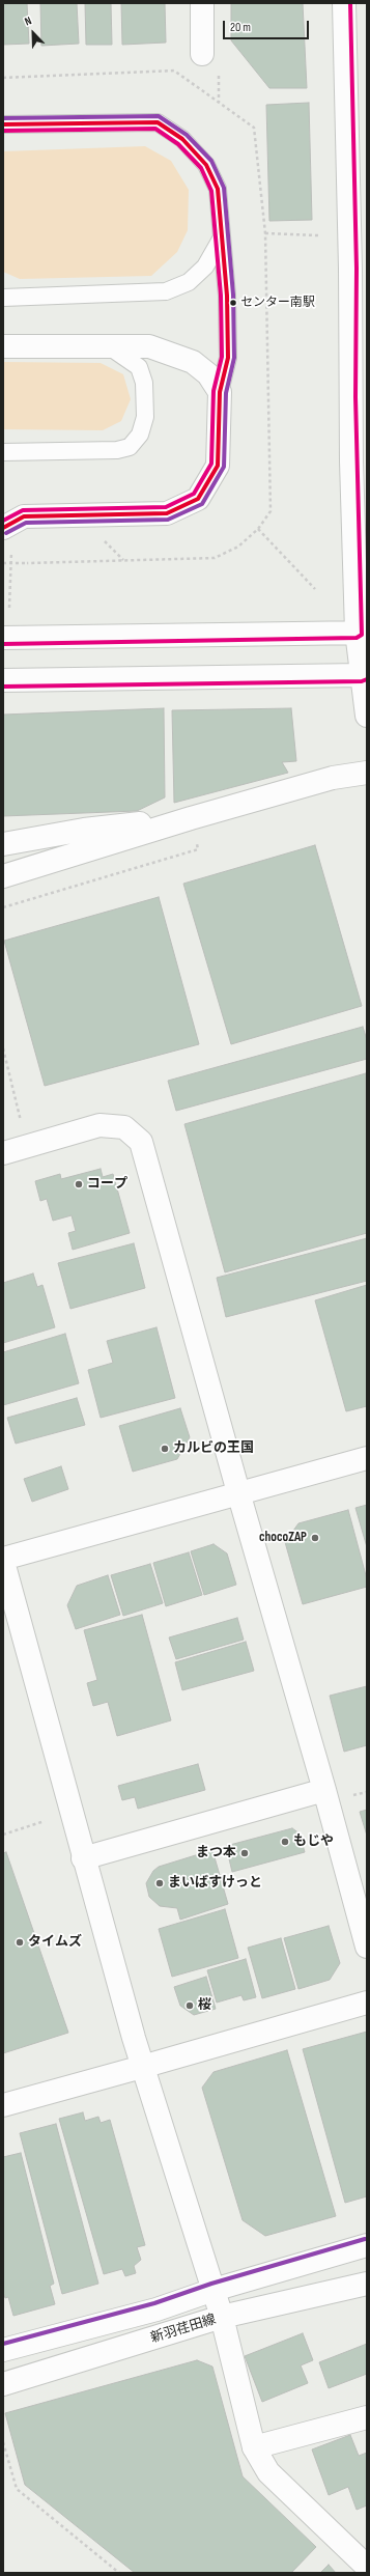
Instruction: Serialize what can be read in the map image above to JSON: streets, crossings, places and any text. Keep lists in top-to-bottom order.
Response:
{
  "streets": {
    "street": ["新羽荏田線"]
  },
  "places": [
    "センター南駅",
    "コープ",
    "カルビの王国",
    "chocoZAP",
    "もじや",
    "まつ本",
    "まいばすけっと",
    "タイムズ",
    "桜"
  ],
  "scale_bar": "20 m",
  "north": "top left"
}
